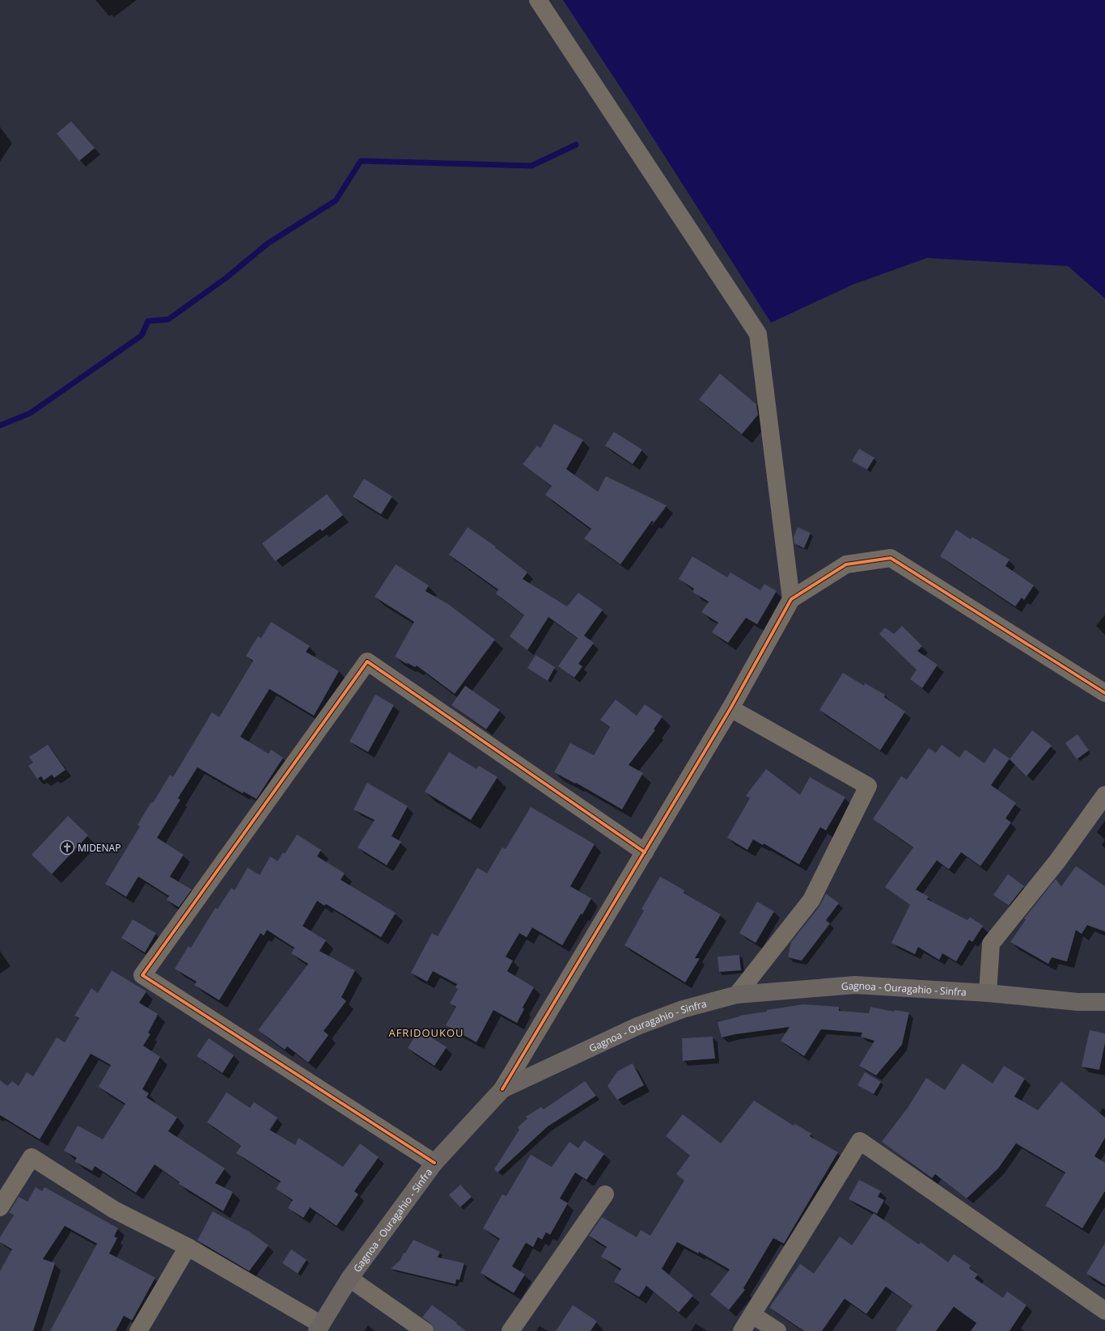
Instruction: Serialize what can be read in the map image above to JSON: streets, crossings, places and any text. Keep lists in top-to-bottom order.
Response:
{
  "streets": {
    "main road": ["Gagnoa - Ouragahio - Sinfra"]
  },
  "districts": ["AFRIDOUKOU"],
  "places": {
    "church": ["MIDENAP"]
  }
}
